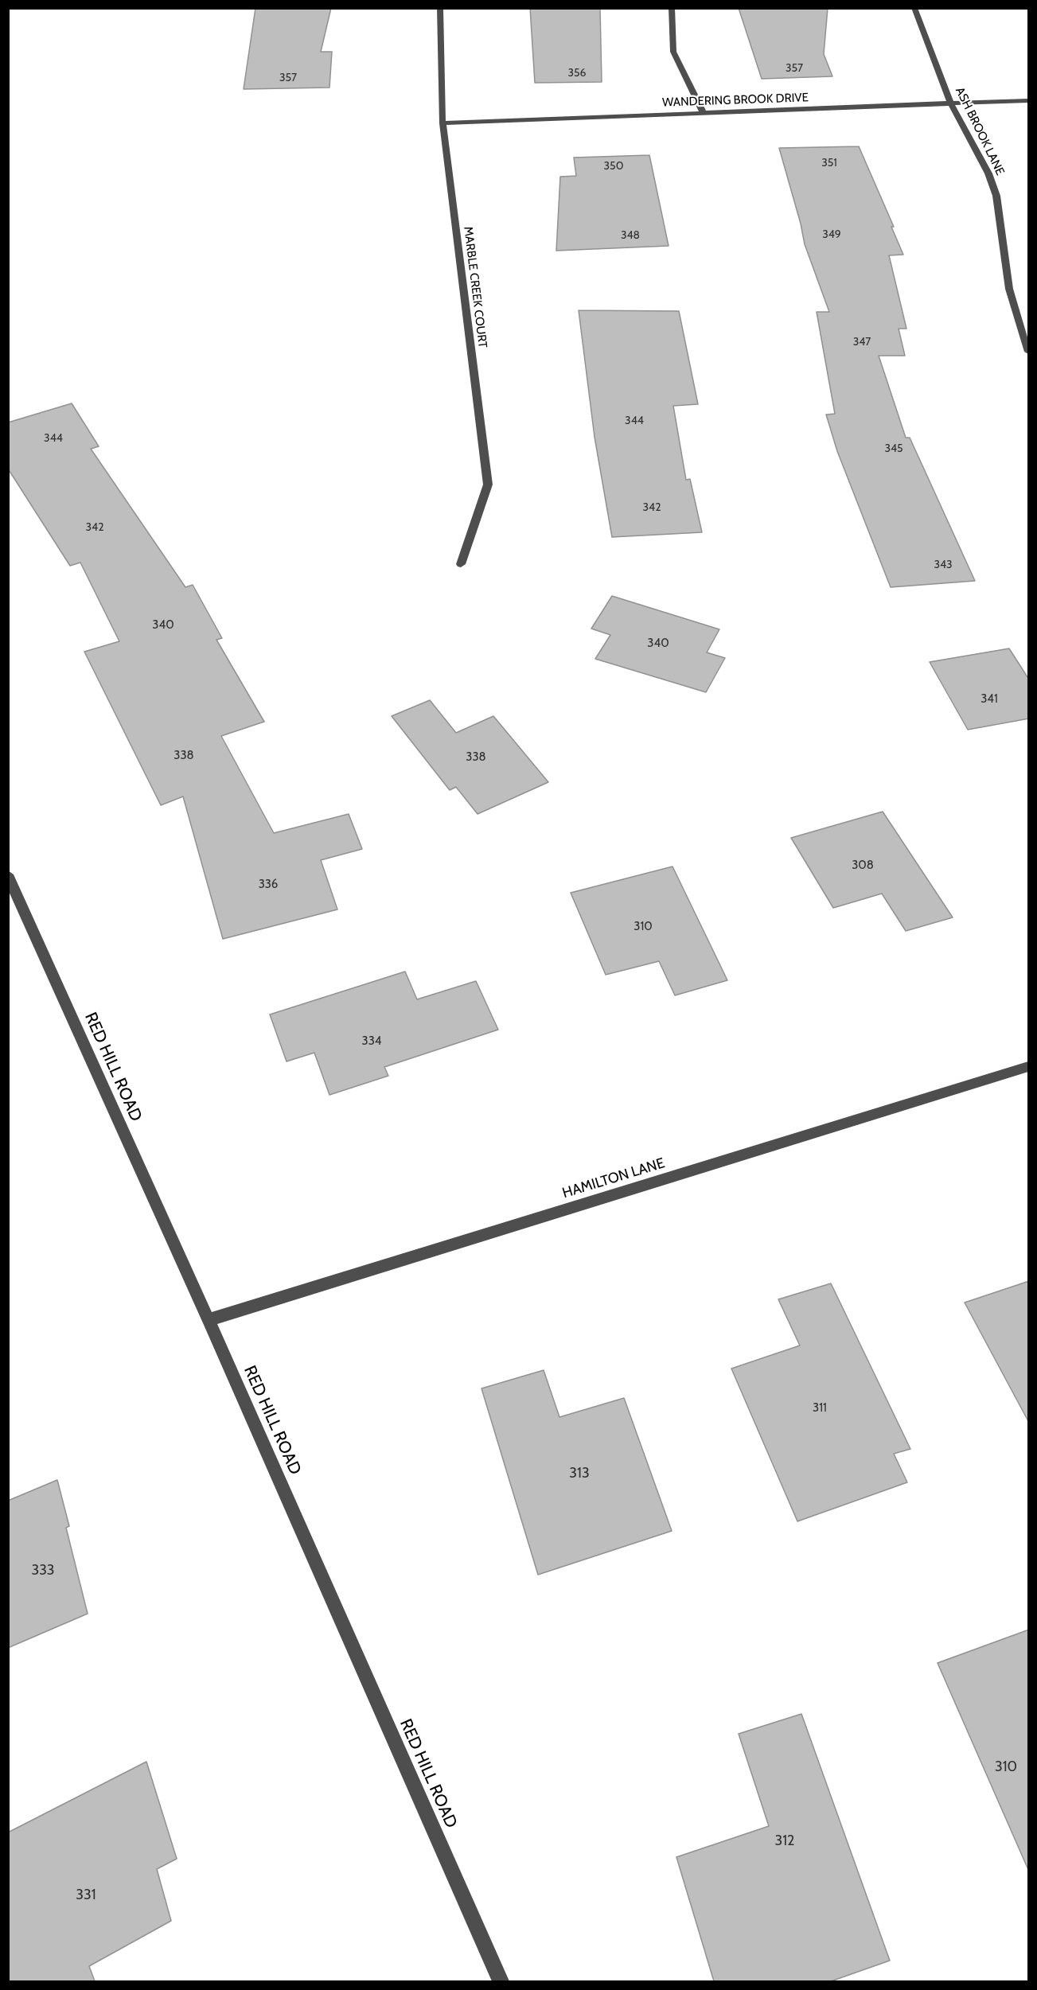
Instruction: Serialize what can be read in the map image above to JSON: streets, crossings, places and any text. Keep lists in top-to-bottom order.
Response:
{
  "streets": {
    "street": [
      "WANDERING BROOK DRIVE",
      "ASH BROOK LANE",
      "MARBLE CREEK COURT",
      "RED HILL ROAD",
      "HAMILTON LANE"
    ]
  },
  "crossings": [
    ["WANDERING BROOK DRIVE", "ASH BROOK LANE"],
    ["WANDERING BROOK DRIVE", "MARBLE CREEK COURT"],
    ["RED HILL ROAD", "HAMILTON LANE"]
  ],
  "house_numbers": [
    "357",
    "356",
    "357",
    "351",
    "350",
    "349",
    "348",
    "347",
    "344",
    "344",
    "345",
    "342",
    "342",
    "343",
    "340",
    "340",
    "341",
    "338",
    "338",
    "308",
    "336",
    "310",
    "334",
    "311",
    "313",
    "333",
    "310",
    "312",
    "331"
  ]
}
